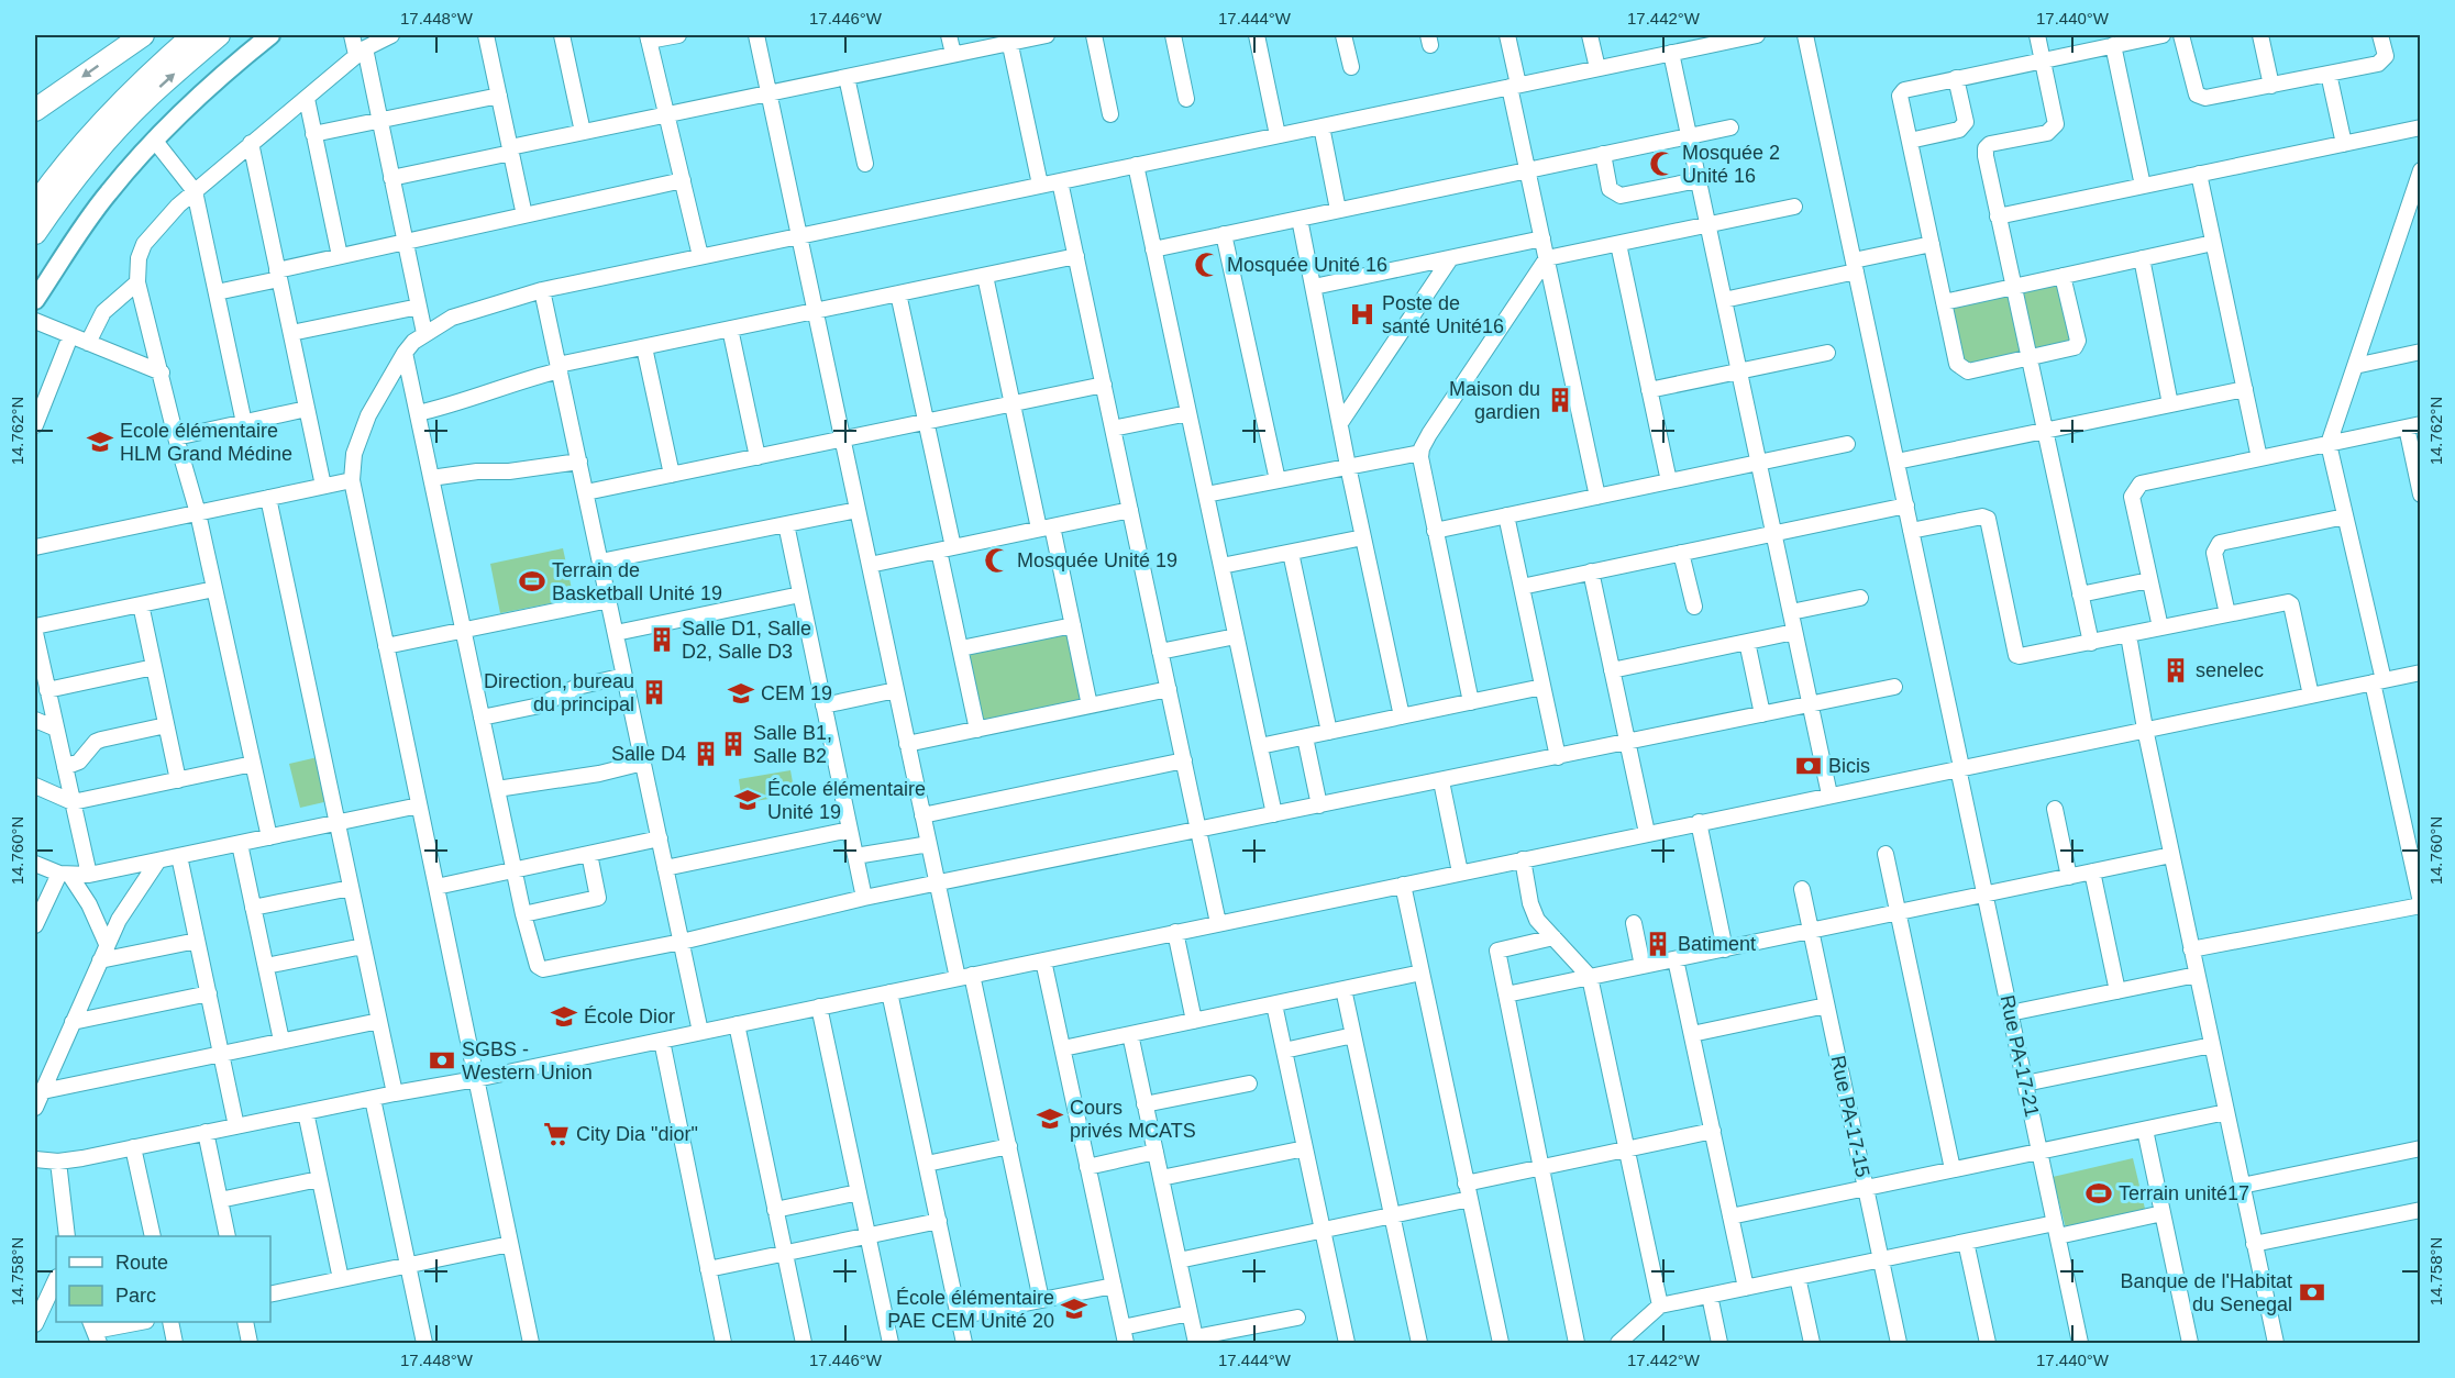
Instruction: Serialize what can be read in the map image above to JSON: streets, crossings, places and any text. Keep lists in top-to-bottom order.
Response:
{
  "streets": {
    "street": ["Rue PA-17-21", "Rue PA-17-15"]
  },
  "places": {
    "mosque": ["Mosquée 2 Unité 16", "Mosquée Unité 16", "Mosquée Unité 19"],
    "hospital": ["Poste de santé Unité16"],
    "building": [
      "Maison du gardien",
      "Salle D1, Salle D2, Salle D3",
      "senelec",
      "Direction, bureau du principal",
      "Salle B1, Salle B2",
      "Salle D4",
      "Batiment"
    ],
    "school or university": [
      "Ecole élémentaire HLM Grand Médine",
      "CEM 19",
      "École élémentaire Unité 19",
      "École Dior",
      "Cours privés MCATS",
      "École élémentaire PAE CEM Unité 20"
    ],
    "sports": ["Terrain de Basketball Unité 19", "Terrain unité17"],
    "bank": ["Bicis", "SGBS - Western Union", "Banque de l'Habitat du Senegal"],
    "supermarket": ["City Dia \"dior\""]
  },
  "legend": ["Route", "Parc"],
  "coordinates": [
    "17.448°W",
    "17.446°W",
    "17.444°W",
    "17.442°W",
    "17.440°W",
    "14.762°N",
    "14.760°N",
    "14.758°N"
  ]
}
